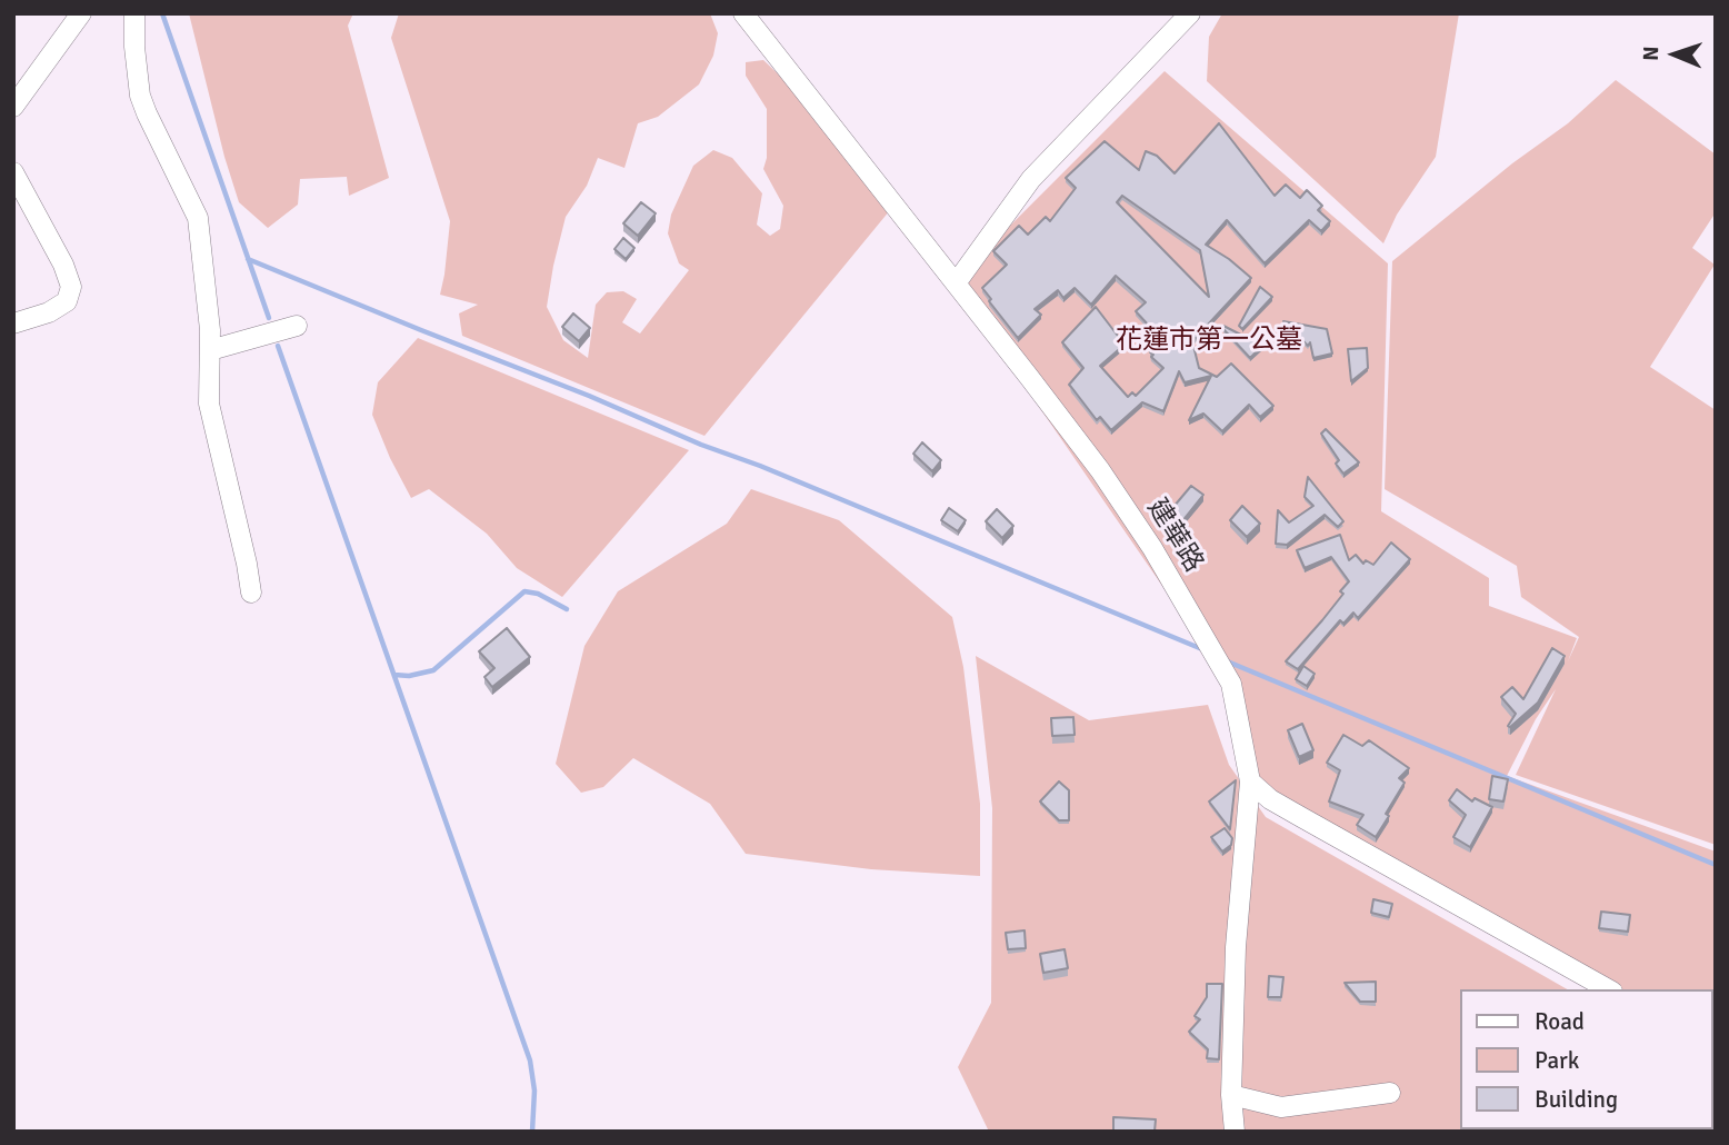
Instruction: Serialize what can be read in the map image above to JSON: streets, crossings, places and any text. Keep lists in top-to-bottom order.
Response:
{
  "streets": {
    "street": ["建華路"]
  },
  "parks": ["花蓮市第一公墓"],
  "legend": ["Road", "Park", "Building"],
  "north": "left"
}
